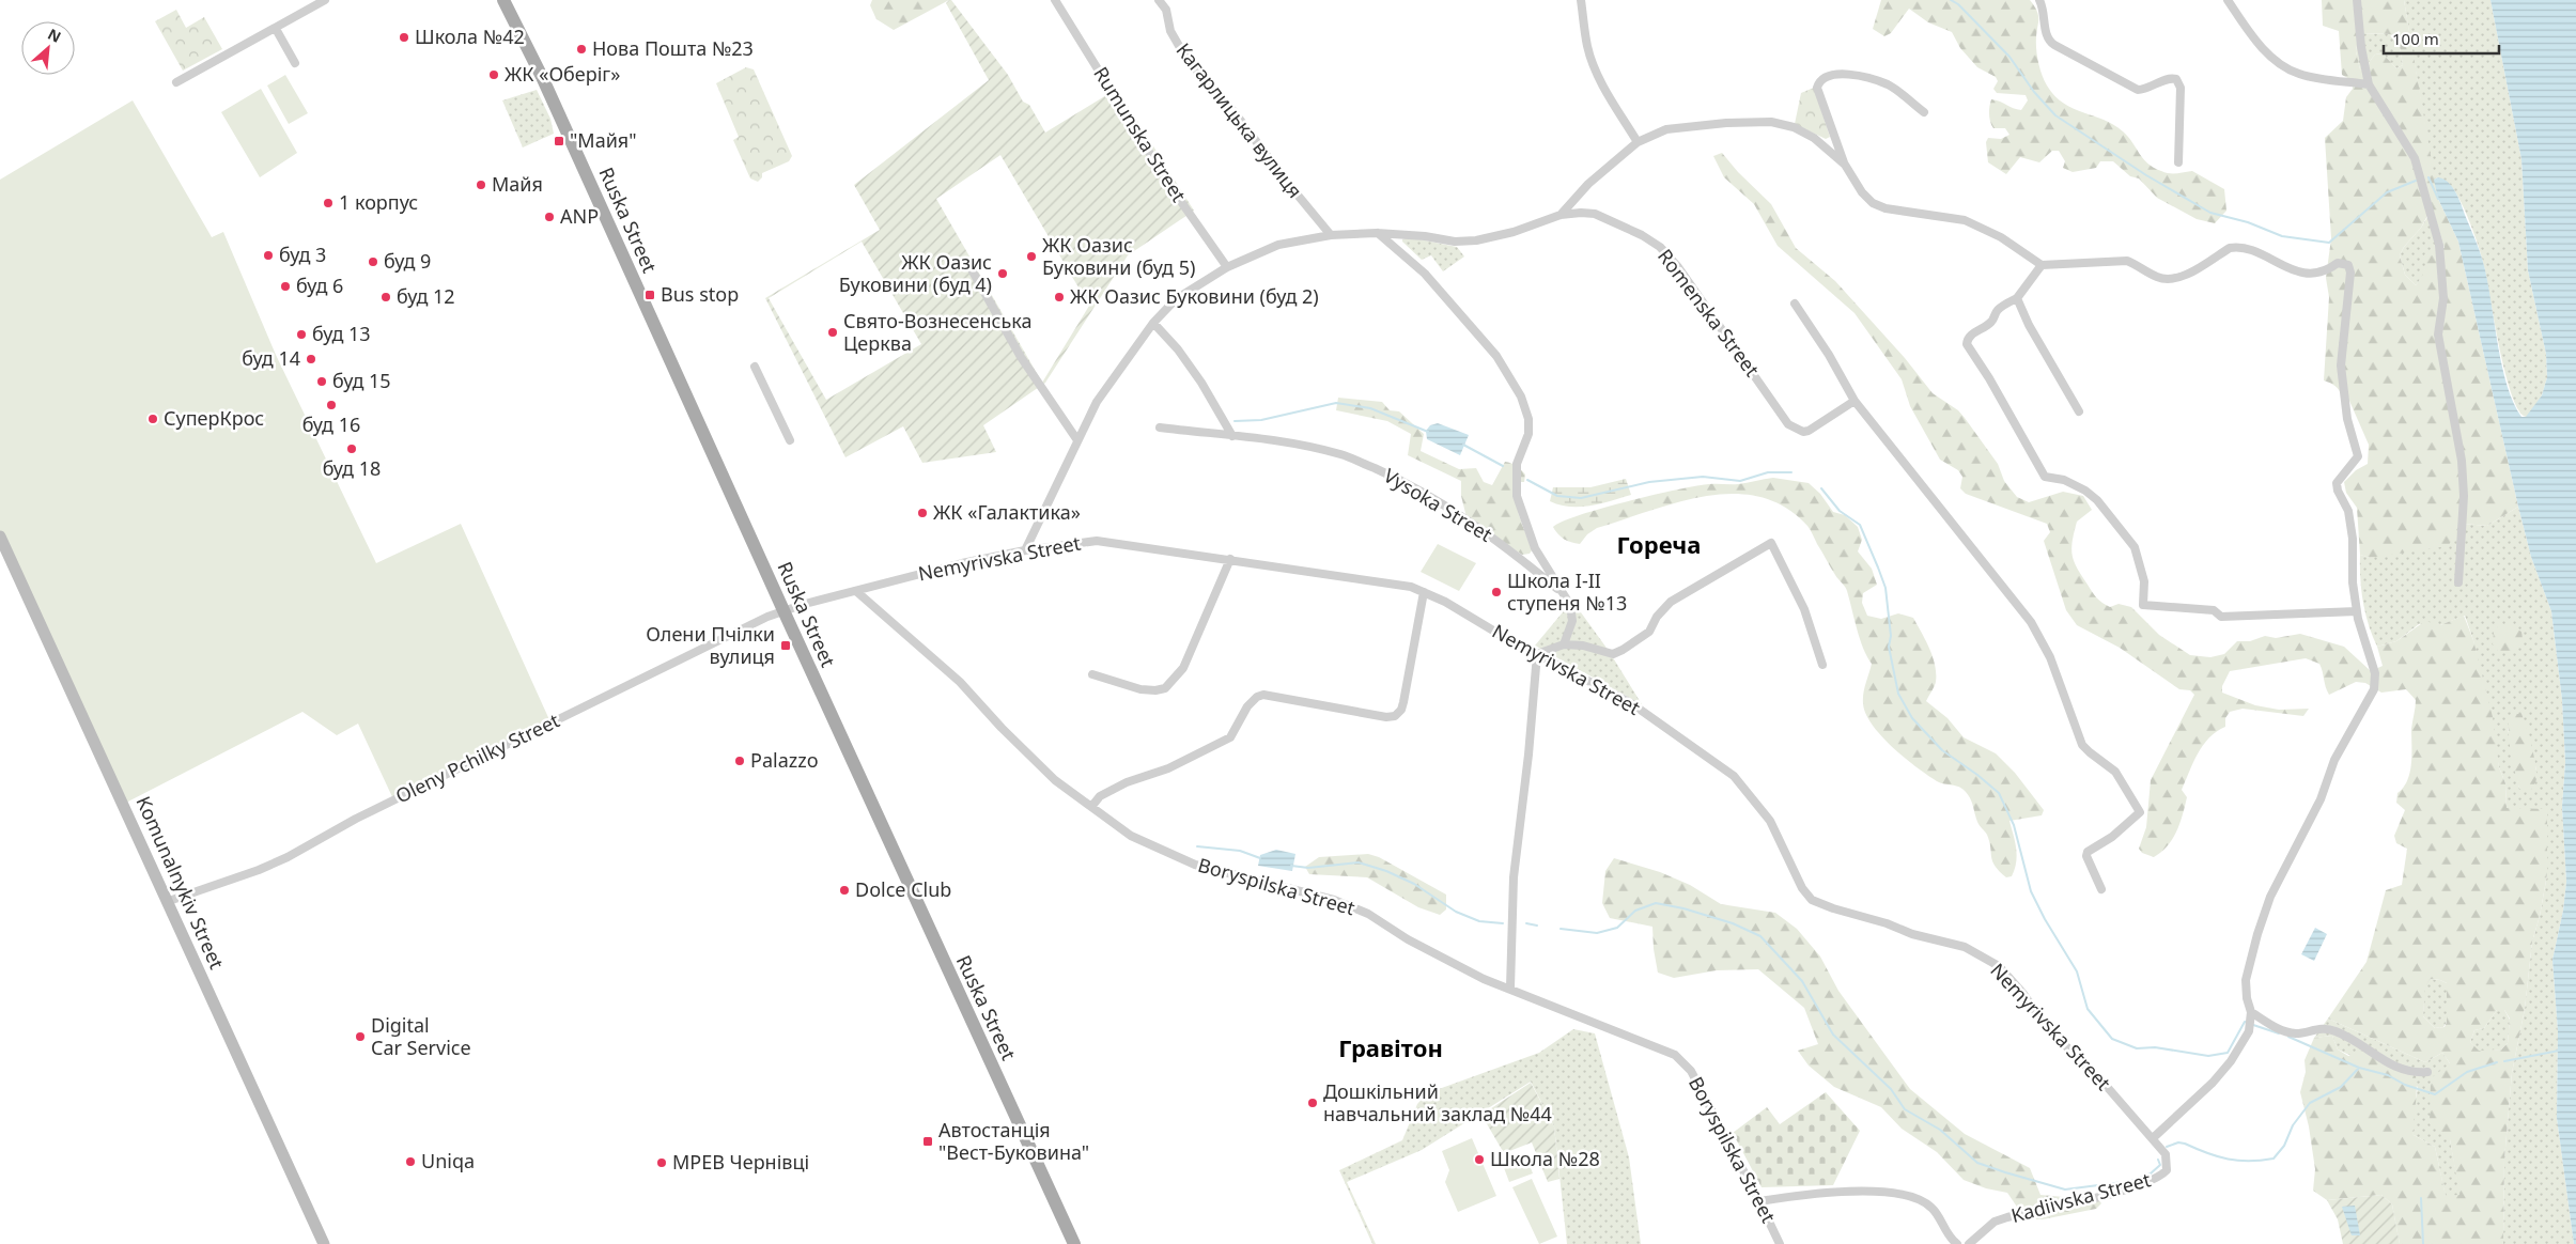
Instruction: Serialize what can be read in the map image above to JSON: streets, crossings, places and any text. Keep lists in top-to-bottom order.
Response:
{
  "streets": {
    "main road": ["Ruska Street"],
    "street": [
      "Кагарлицька вулиця",
      "Rumunska Street",
      "Romenska Street",
      "Vysoka Street",
      "Nemyrivska Street",
      "Oleny Pchilky Street",
      "Komunalnykiv Street",
      "Boryspilska Street",
      "Kadiivska Street"
    ]
  },
  "crossings": [
    ["Кагарлицька вулиця", "Romenska Street"],
    ["Rumunska Street", "Romenska Street"],
    ["Ruska Street", "Nemyrivska Street"],
    ["Ruska Street", "Oleny Pchilky Street"],
    ["Romenska Street", "Nemyrivska Street"],
    ["Nemyrivska Street", "Oleny Pchilky Street"],
    ["Nemyrivska Street", "Boryspilska Street"],
    ["Nemyrivska Street", "Kadiivska Street"],
    ["Oleny Pchilky Street", "Komunalnykiv Street"]
  ],
  "districts": ["Гореча", "Гравітон"],
  "places": {
    "other": [
      "Школа №42",
      "Нова Пошта №23",
      "ЖК «Оберіг»",
      "Майя",
      "1 корпус",
      "ANP",
      "буд 3",
      "ЖК Оазис Буковини (буд 5)",
      "буд 9",
      "ЖК Оазис Буковини (буд 4)",
      "буд 6",
      "буд 12",
      "ЖК Оазис Буковини (буд 2)",
      "Свято-Вознесенська Церква",
      "буд 13",
      "буд 14",
      "буд 15",
      "буд 16",
      "СуперКрос",
      "буд 18",
      "ЖК «Галактика»",
      "Школа I-II ступеня №13",
      "Palazzo",
      "Dolce Club",
      "Digital Car Service",
      "Дошкільний навчальний заклад №44",
      "Школа №28",
      "Uniqa",
      "МРЕВ Чернівці"
    ],
    "transit": [
      "\"Майя\"",
      "Bus stop",
      "Олени Пчілки вулиця",
      "Автостанція \"Вест-Буковина\""
    ]
  },
  "scale_bar": "100 m",
  "north": "top right"
}
